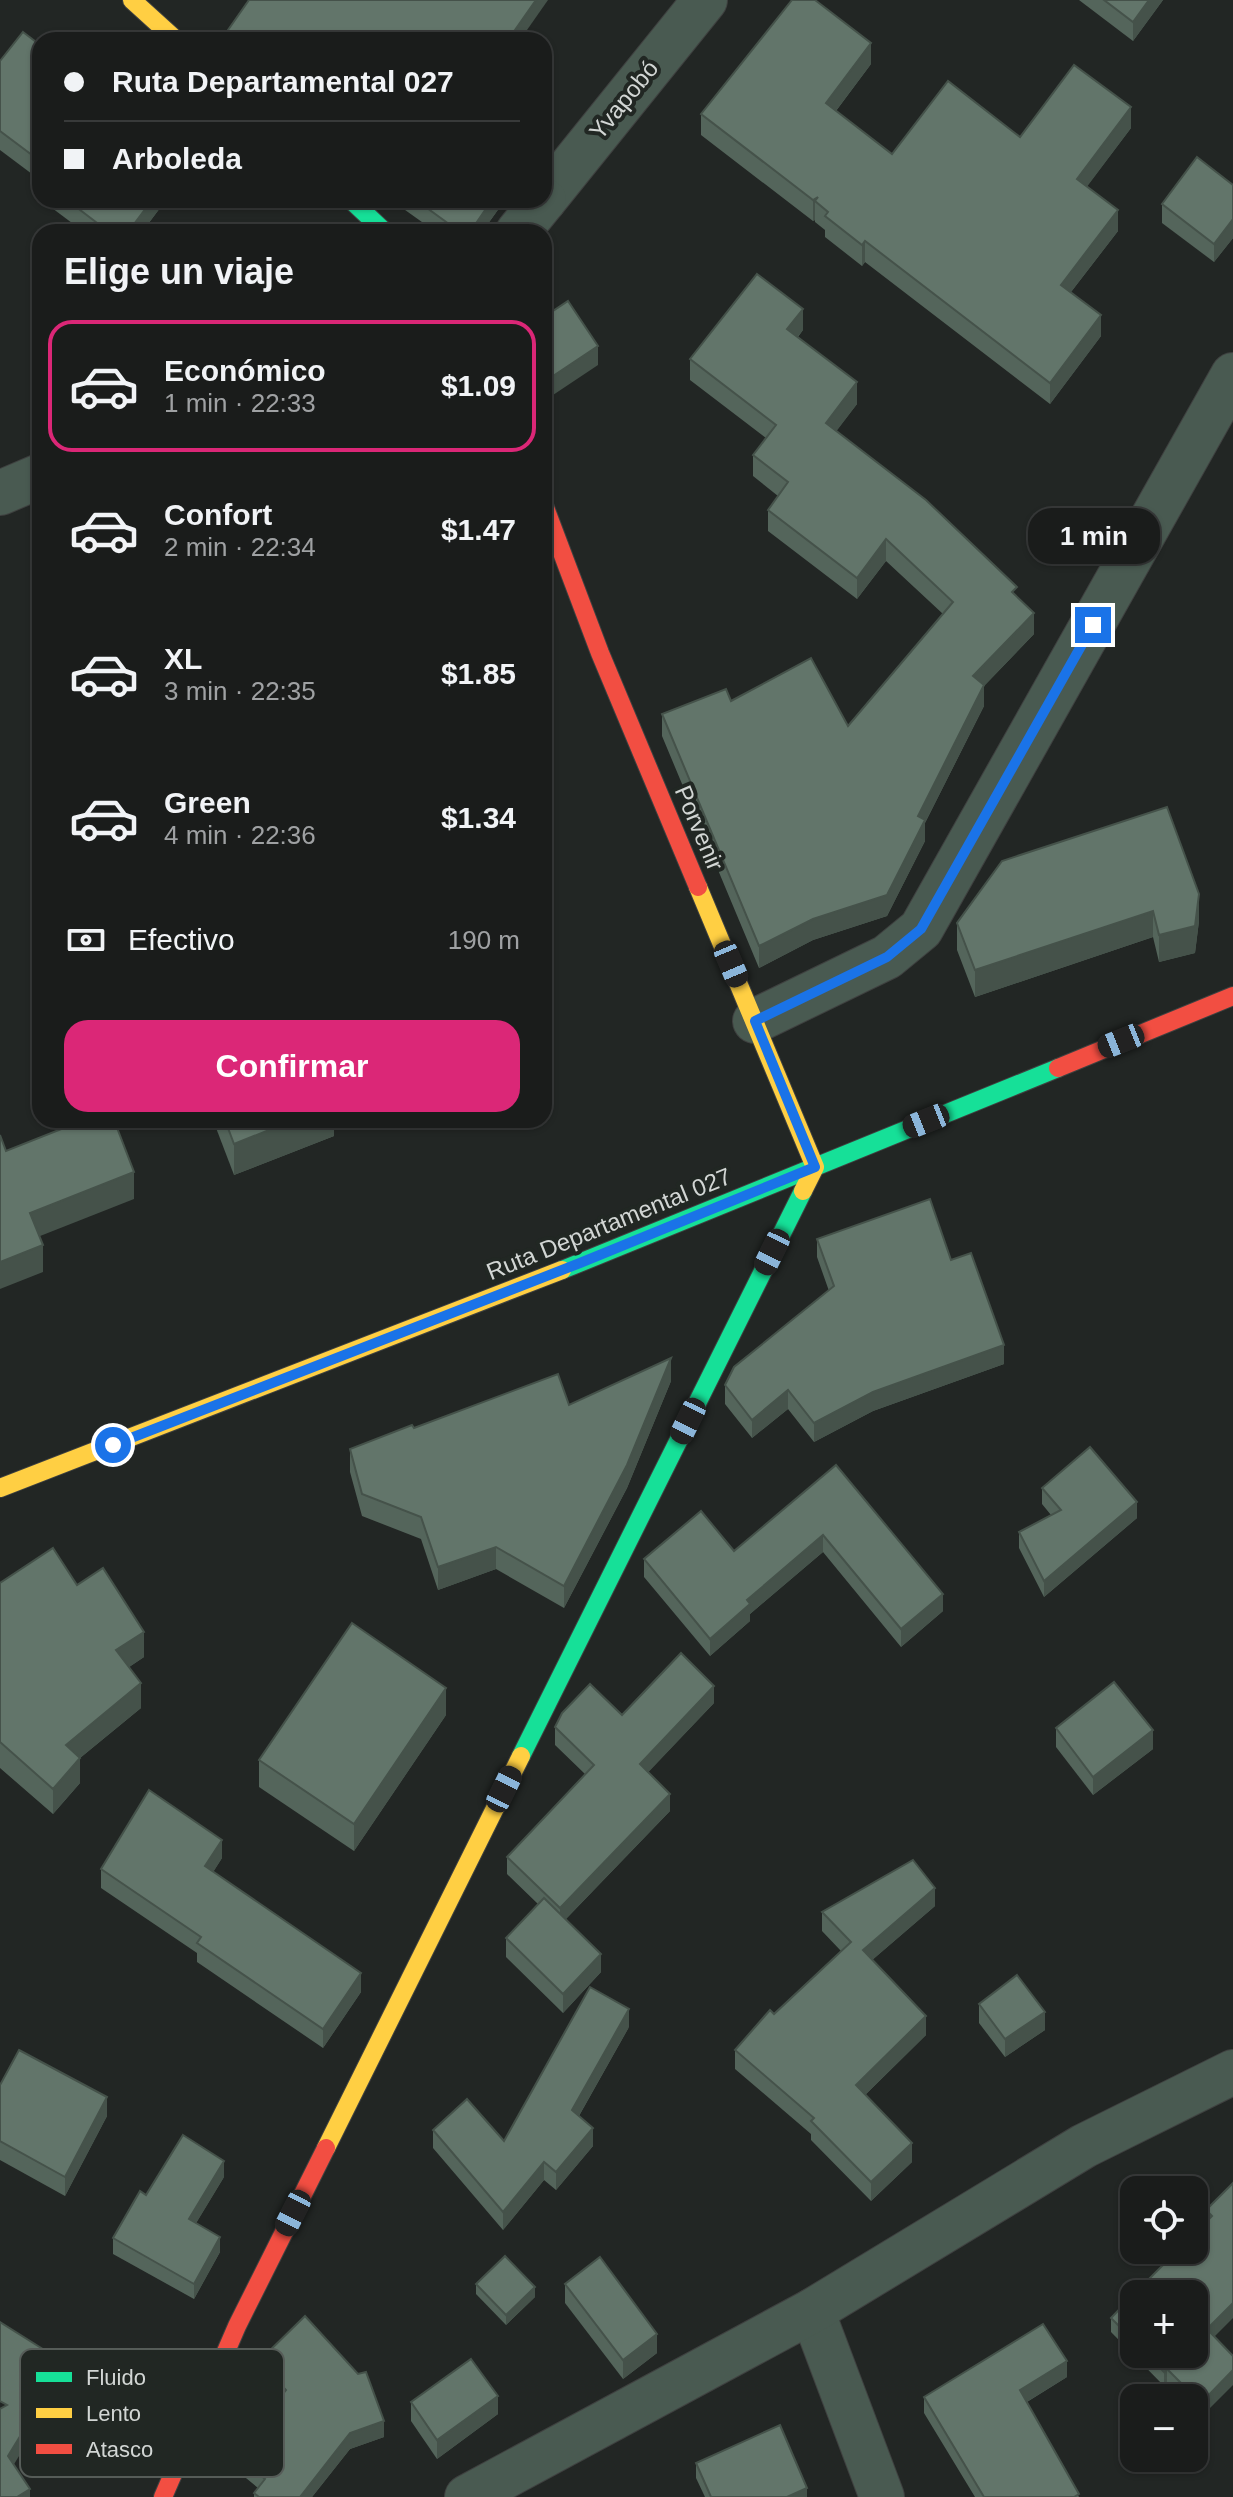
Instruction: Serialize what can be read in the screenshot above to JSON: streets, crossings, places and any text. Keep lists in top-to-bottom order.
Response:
{
  "streets": {
    "street": ["Yvapobó", "Porvenir", "Ruta Departamental 027"]
  },
  "crossings": [
    ["Porvenir", "Ruta Departamental 027"]
  ],
  "legend": ["Fluido", "Lento", "Atasco"],
  "page": {
    "banner": ["Ruta Departamental 027", "Arboleda"],
    "heading": "Elige un viaje",
    "list": [
      {
        "name": "Económico",
        "note": "1 min · 22:33",
        "value": "$1.09"
      },
      {
        "name": "Confort",
        "note": "2 min · 22:34",
        "value": "$1.47"
      },
      {
        "name": "XL",
        "note": "3 min · 22:35",
        "value": "$1.85"
      },
      {
        "name": "Green",
        "note": "4 min · 22:36",
        "value": "$1.34"
      }
    ],
    "bubble": "1 min",
    "pay": ["Efectivo", "190 m"],
    "buttons": "Confirmar",
    "map_buttons": ["+", "−"]
  }
}
